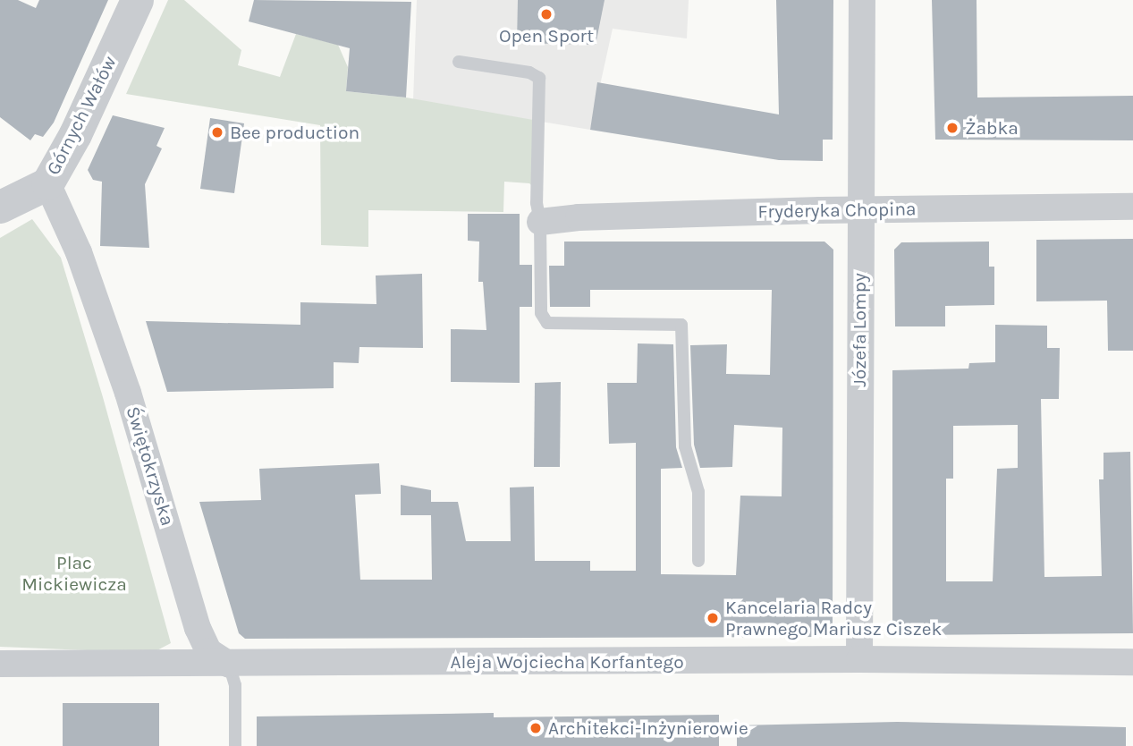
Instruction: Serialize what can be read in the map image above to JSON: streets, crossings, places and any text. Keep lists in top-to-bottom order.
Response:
{
  "streets": {
    "street": [
      "Górnych Wałów",
      "Fryderyka Chopina",
      "Józefa Lompy",
      "Świętokrzyska",
      "Aleja Wojciecha Korfantego"
    ]
  },
  "crossings": [
    ["Górnych Wałów", "Świętokrzyska"],
    ["Fryderyka Chopina", "Józefa Lompy"],
    ["Józefa Lompy", "Aleja Wojciecha Korfantego"],
    ["Świętokrzyska", "Aleja Wojciecha Korfantego"]
  ],
  "parks": ["Plac Mickiewicza"],
  "places": [
    "Open Sport",
    "Żabka",
    "Bee production",
    "Kancelaria Radcy Prawnego Mariusz Ciszek",
    "Architekci-Inżynierowie"
  ]
}
